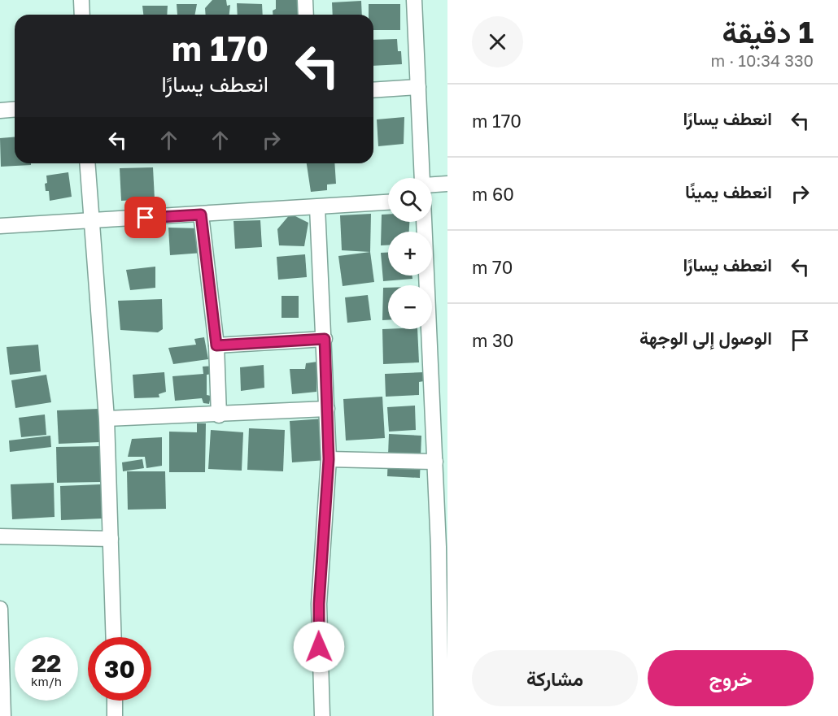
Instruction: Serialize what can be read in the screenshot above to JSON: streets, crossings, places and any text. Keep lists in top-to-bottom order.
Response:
{
  "page": {
    "heading": ["1 دقيقة", "330 m · 10:34"],
    "turn": ["170 m", "انعطف يسارًا"],
    "list": [
      {
        "name": "انعطف يسارًا",
        "value": "170 m"
      },
      {
        "name": "انعطف يمينًا",
        "value": "60 m"
      },
      {
        "name": "انعطف يسارًا",
        "value": "70 m"
      },
      {
        "name": "الوصول إلى الوجهة",
        "value": "30 m"
      }
    ],
    "map_buttons": ["+", "−"],
    "speed": "22 km/h",
    "limit": "30",
    "buttons": ["خروج", "مشاركة"]
  }
}
